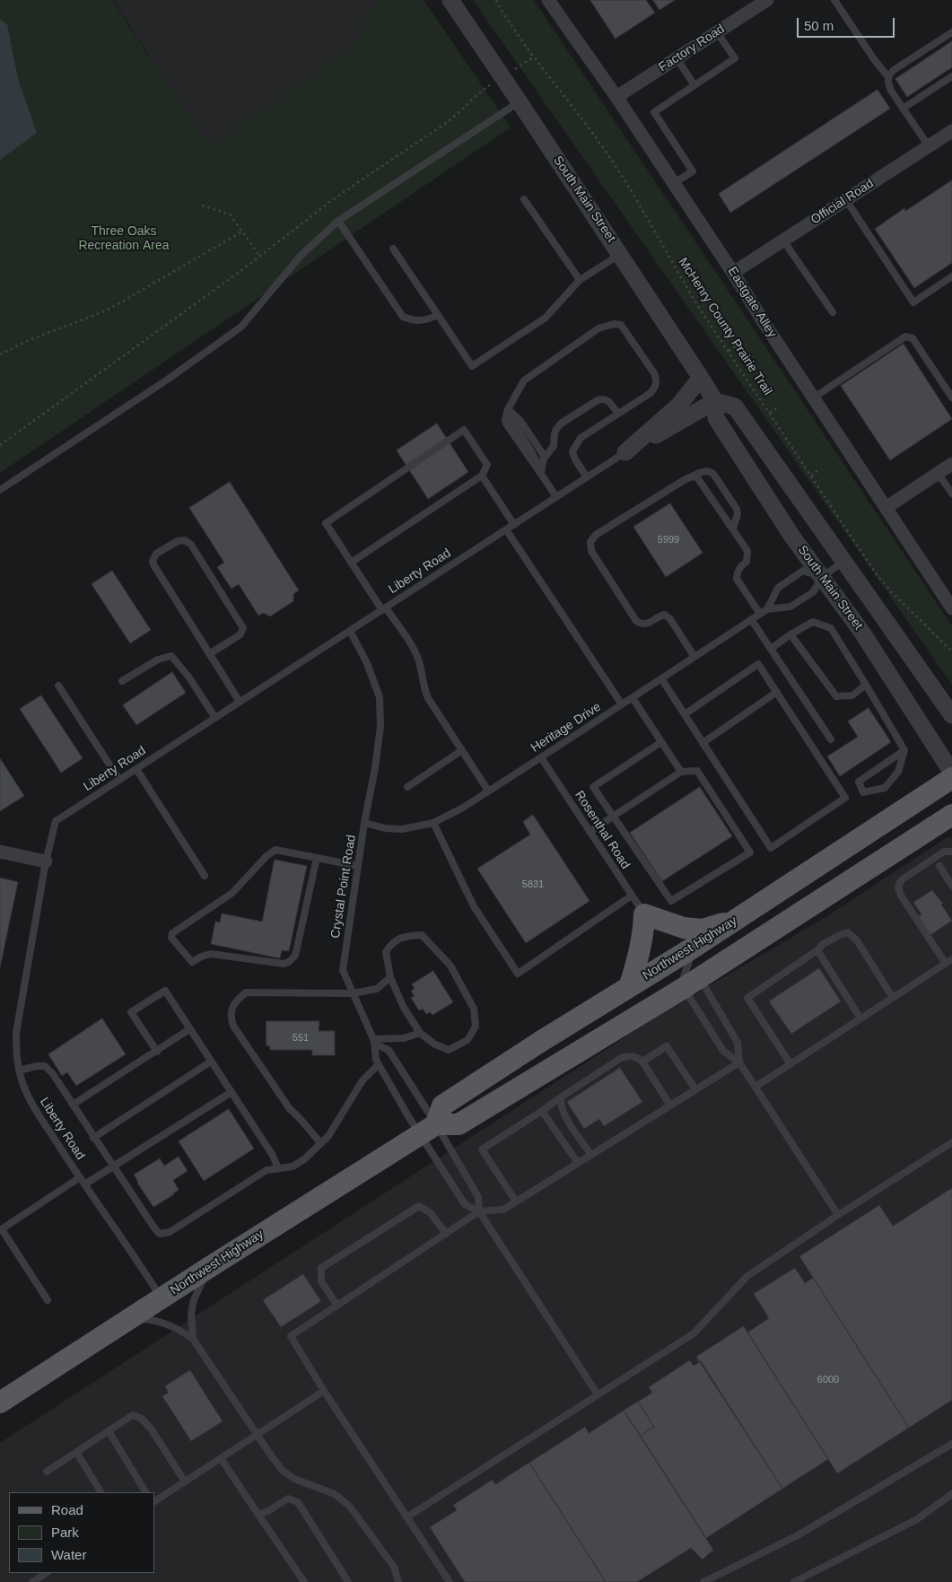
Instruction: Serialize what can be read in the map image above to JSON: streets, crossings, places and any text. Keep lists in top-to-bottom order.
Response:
{
  "streets": {
    "main road": ["Northwest Highway"],
    "street": [
      "Factory Road",
      "South Main Street",
      "Official Road",
      "Eastgate Alley"
    ],
    "lane": [
      "Liberty Road",
      "Heritage Drive",
      "Rosenthal Road",
      "Crystal Point Road"
    ],
    "path": ["McHenry County Prairie Trail"]
  },
  "crossings": [
    ["Factory Road", "Eastgate Alley"],
    ["South Main Street", "Heritage Drive"],
    ["Official Road", "Eastgate Alley"],
    ["Liberty Road", "Crystal Point Road"],
    ["Liberty Road", "Northwest Highway"],
    ["Heritage Drive", "Rosenthal Road"],
    ["Heritage Drive", "Crystal Point Road"],
    ["Crystal Point Road", "Northwest Highway"]
  ],
  "parks": ["Three Oaks Recreation Area"],
  "house_numbers": [
    "5999",
    "5831",
    "551",
    "6000"
  ],
  "legend": ["Road", "Park", "Water"],
  "scale_bar": "50 m"
}
